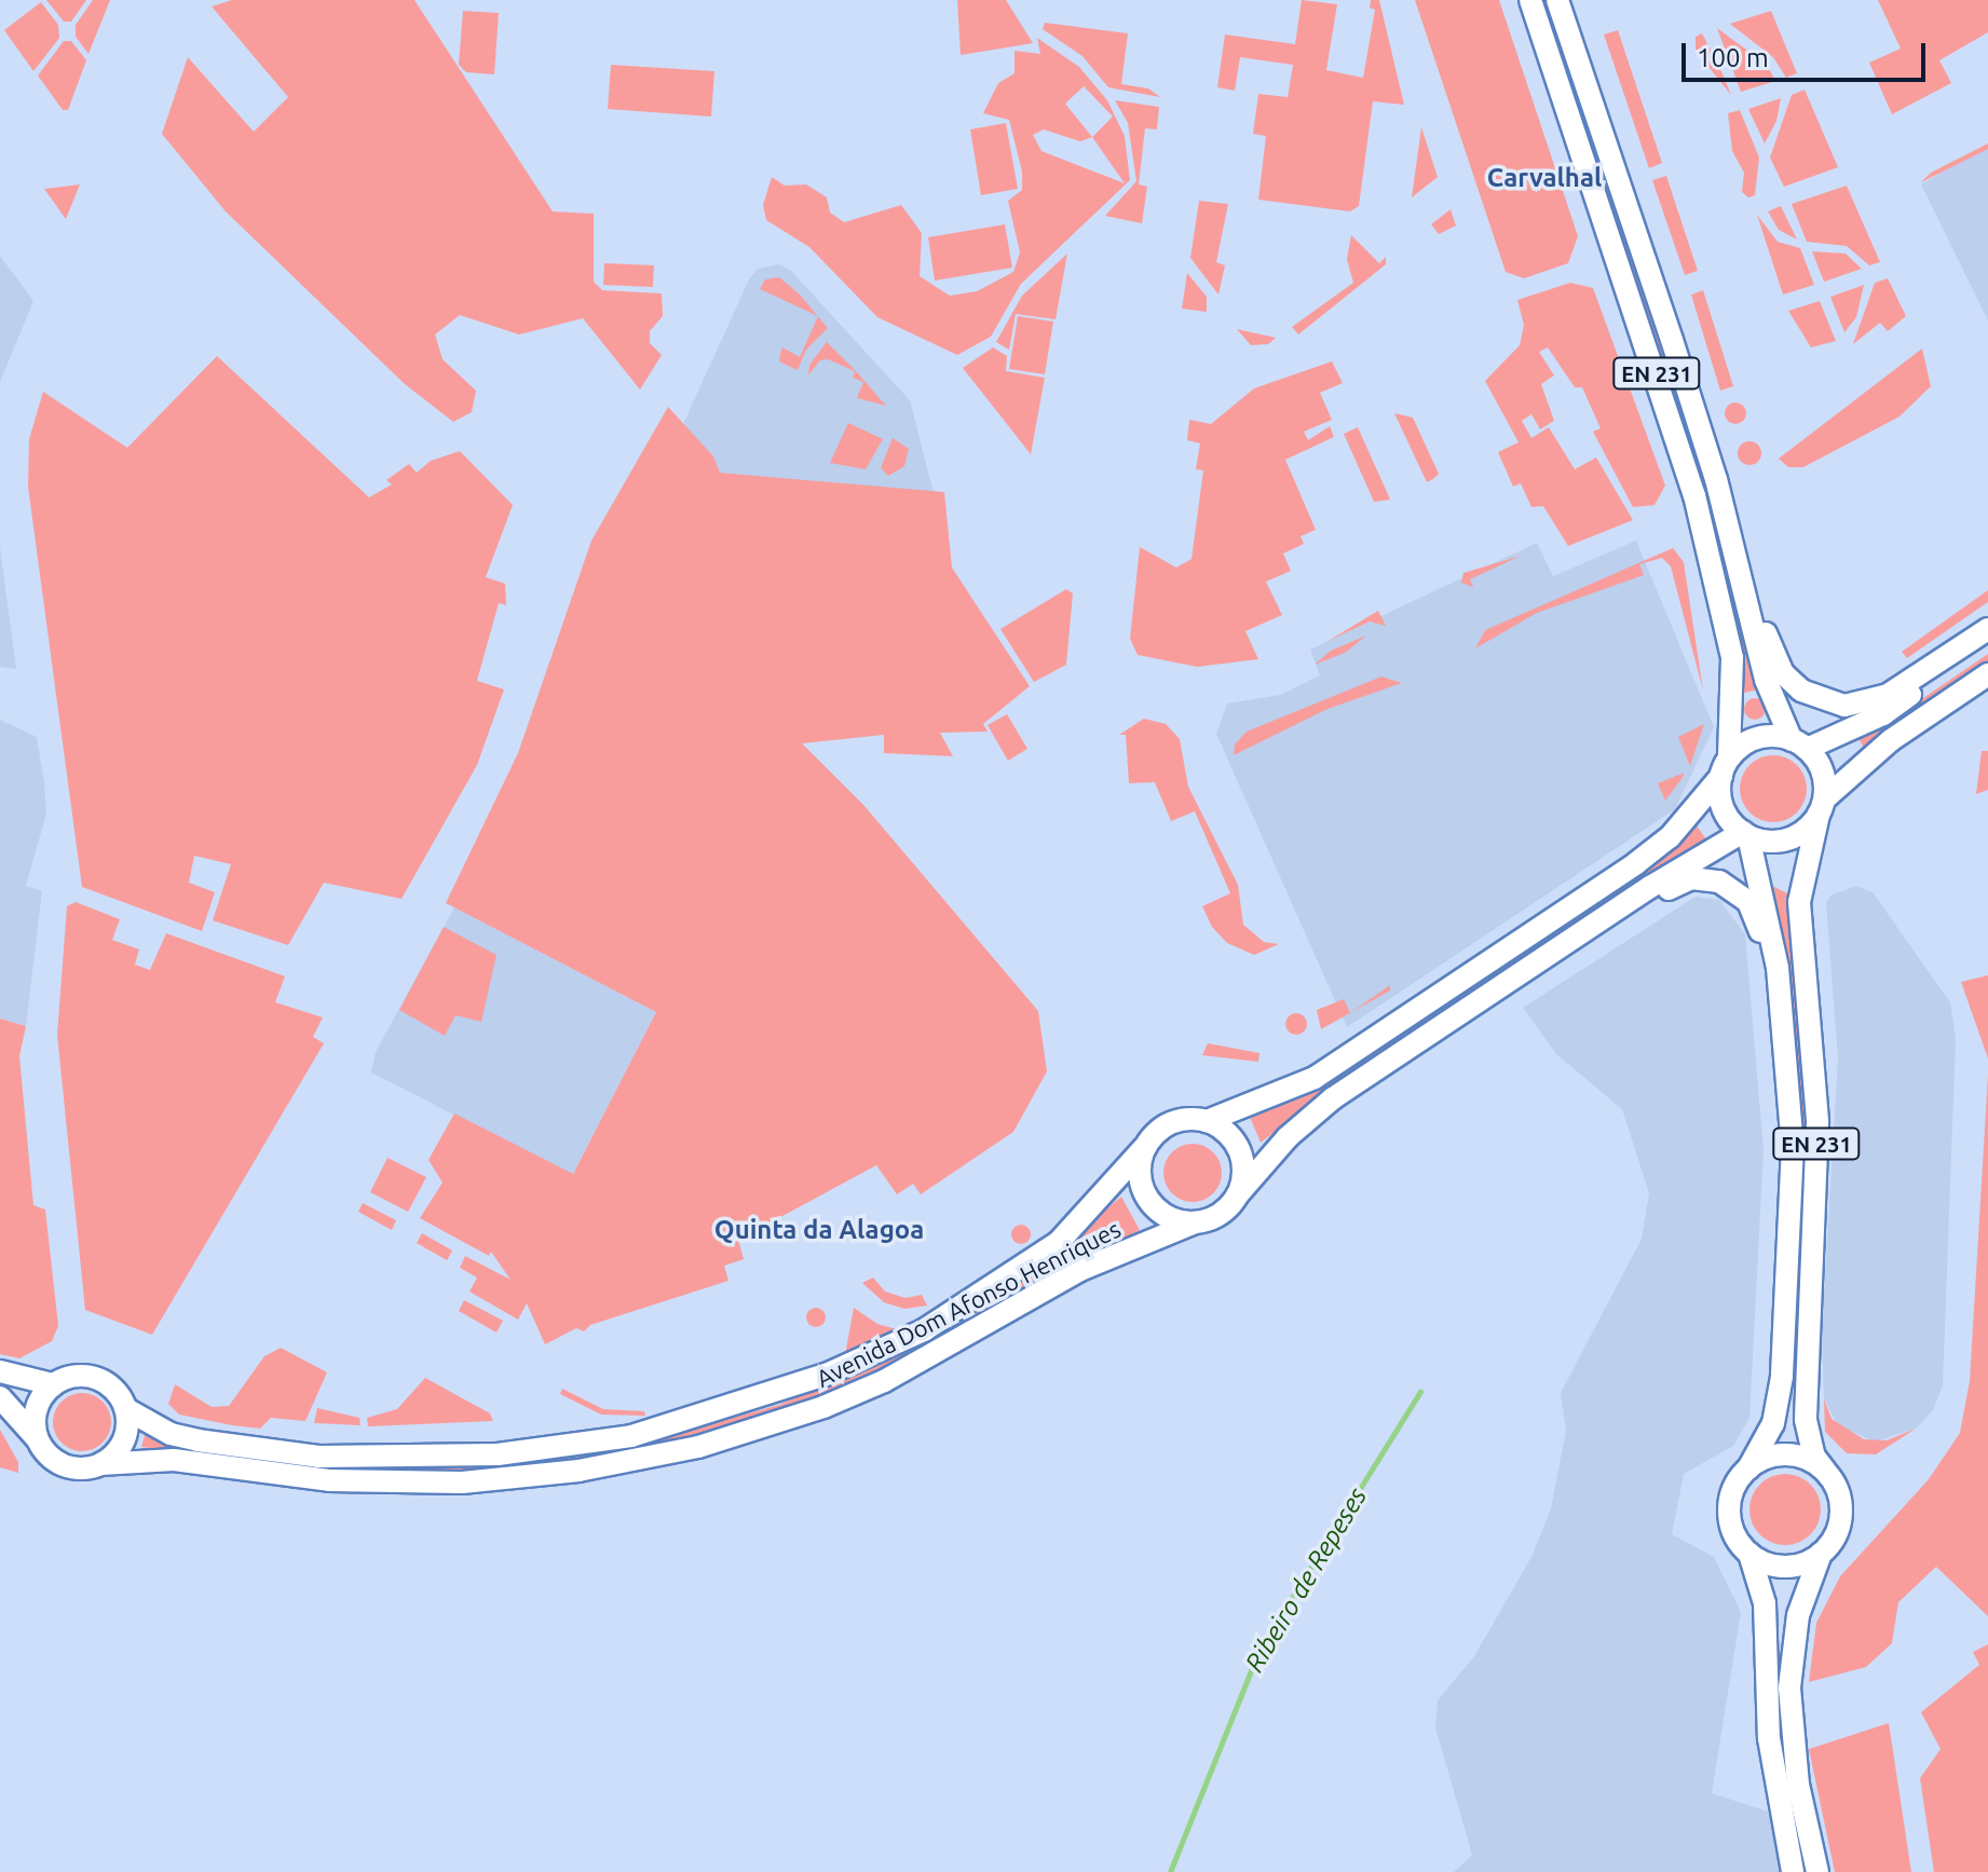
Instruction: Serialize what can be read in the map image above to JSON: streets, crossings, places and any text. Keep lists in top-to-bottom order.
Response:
{
  "streets": {
    "main road": ["EN 231", "Avenida Dom Afonso Henriques"]
  },
  "districts": ["Carvalhal", "Quinta da Alagoa"],
  "water": ["Ribeiro de Repeses"],
  "scale_bar": "100 m"
}
